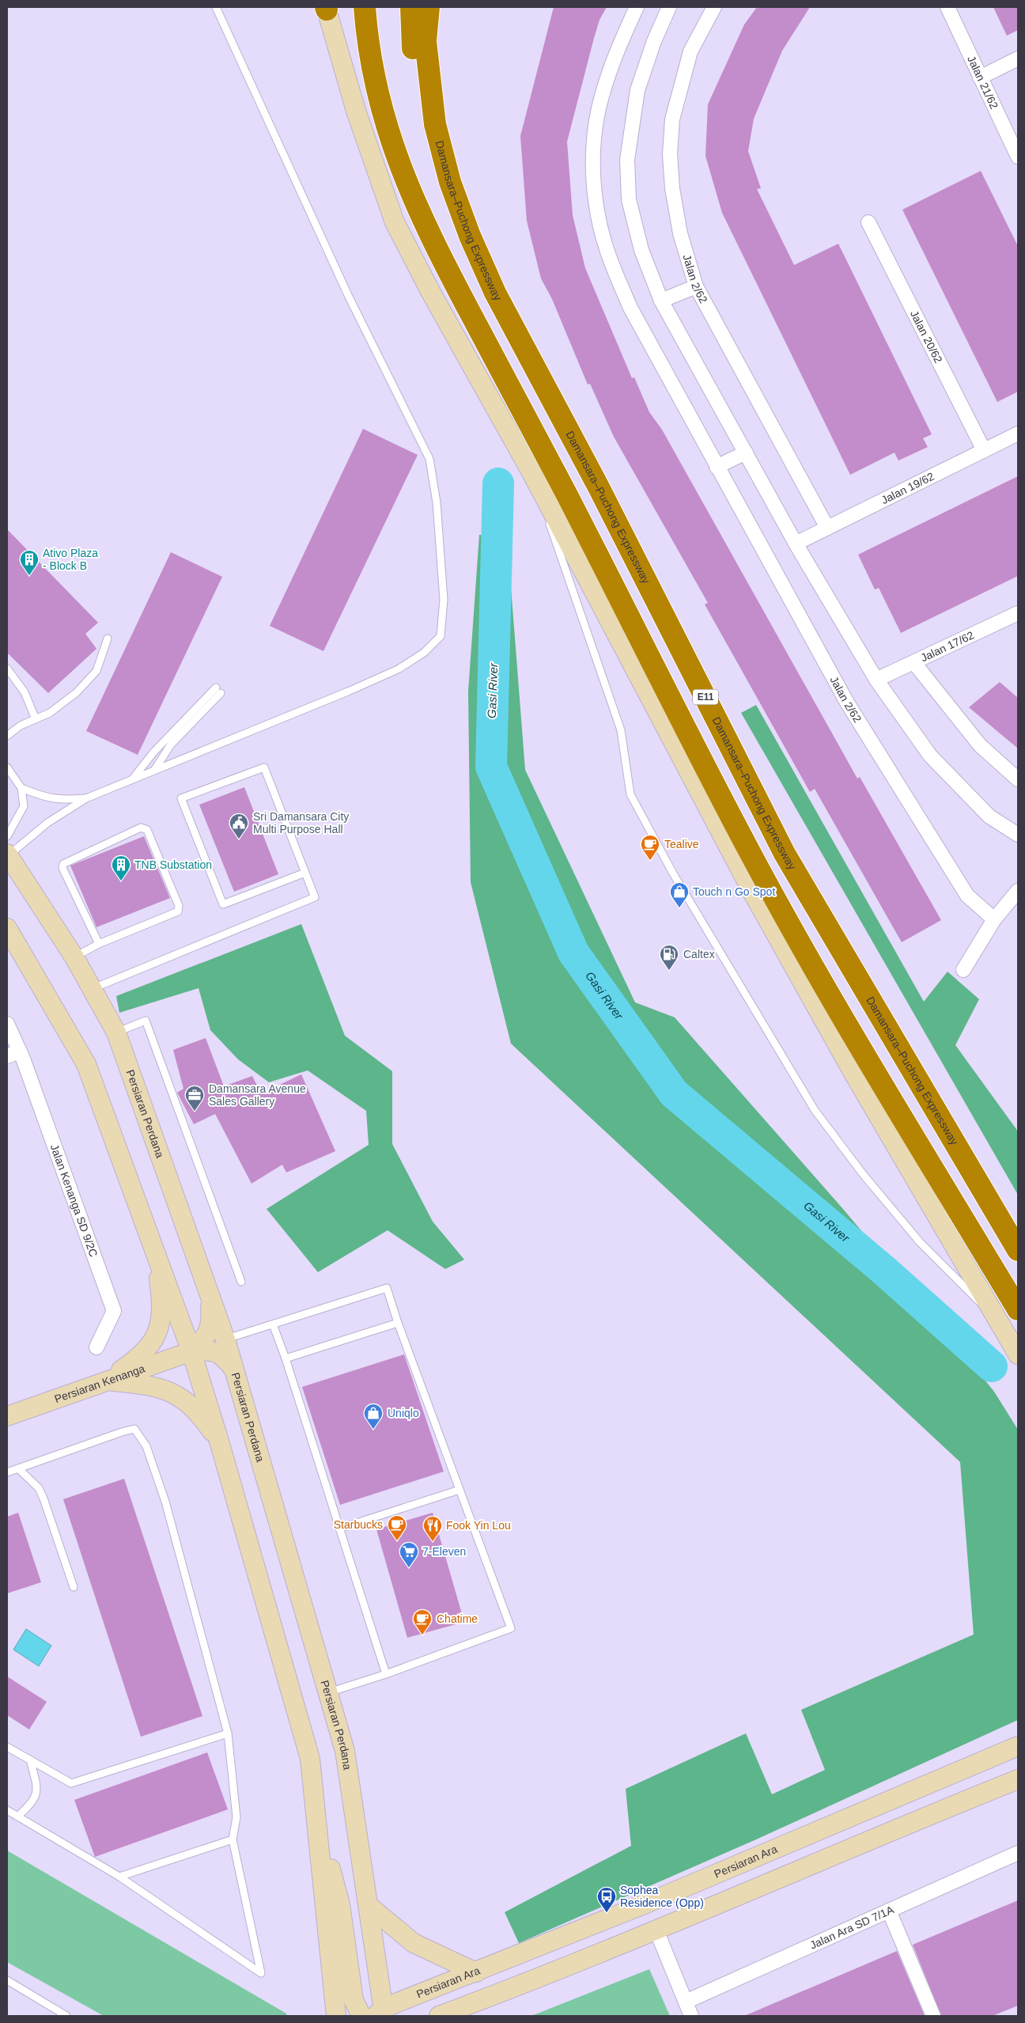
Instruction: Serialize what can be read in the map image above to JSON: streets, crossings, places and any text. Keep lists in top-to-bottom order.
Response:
{
  "streets": {
    "highway": ["Damansara–Puchong Expressway", "E11"],
    "main road": ["Persiaran Perdana", "Persiaran Kenanga", "Persiaran Ara"],
    "street": [
      "Jalan 21/62",
      "Jalan 2/62",
      "Jalan 20/62",
      "Jalan 19/62",
      "Jalan 17/62",
      "Jalan Kenanga SD 9/2C",
      "Jalan Ara SD 7/1A"
    ]
  },
  "crossings": [
    ["Jalan 2/62", "Jalan 19/62"],
    ["Jalan 20/62", "Jalan 19/62"],
    ["Persiaran Perdana", "Persiaran Kenanga"],
    ["Persiaran Perdana", "Persiaran Ara"]
  ],
  "water": ["Gasi River"],
  "places": {
    "building": ["Ativo Plaza - Block B", "TNB Substation"],
    "public building": ["Sri Damansara City Multi Purpose Hall"],
    "cafe": ["Tealive", "Starbucks", "Chatime"],
    "shop": ["Touch n Go Spot", "Uniqlo"],
    "fuel station": ["Caltex"],
    "office": ["Damansara Avenue Sales Gallery"],
    "restaurant": ["Fook Yin Lou"],
    "supermarket": ["7-Eleven"],
    "bus stop": ["Sophea Residence (Opp)"]
  }
}
